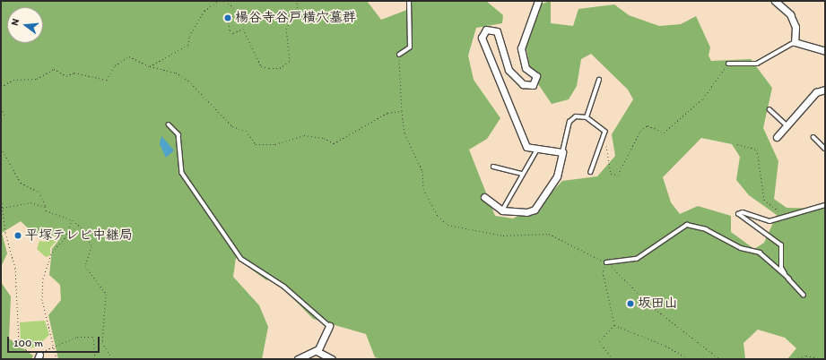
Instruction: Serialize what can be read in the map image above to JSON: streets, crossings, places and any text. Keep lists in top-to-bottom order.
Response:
{
  "places": ["楊谷寺谷戸横穴墓群", "平塚テレビ中継局", "坂田山"],
  "scale_bar": "100 m",
  "north": "left"
}
